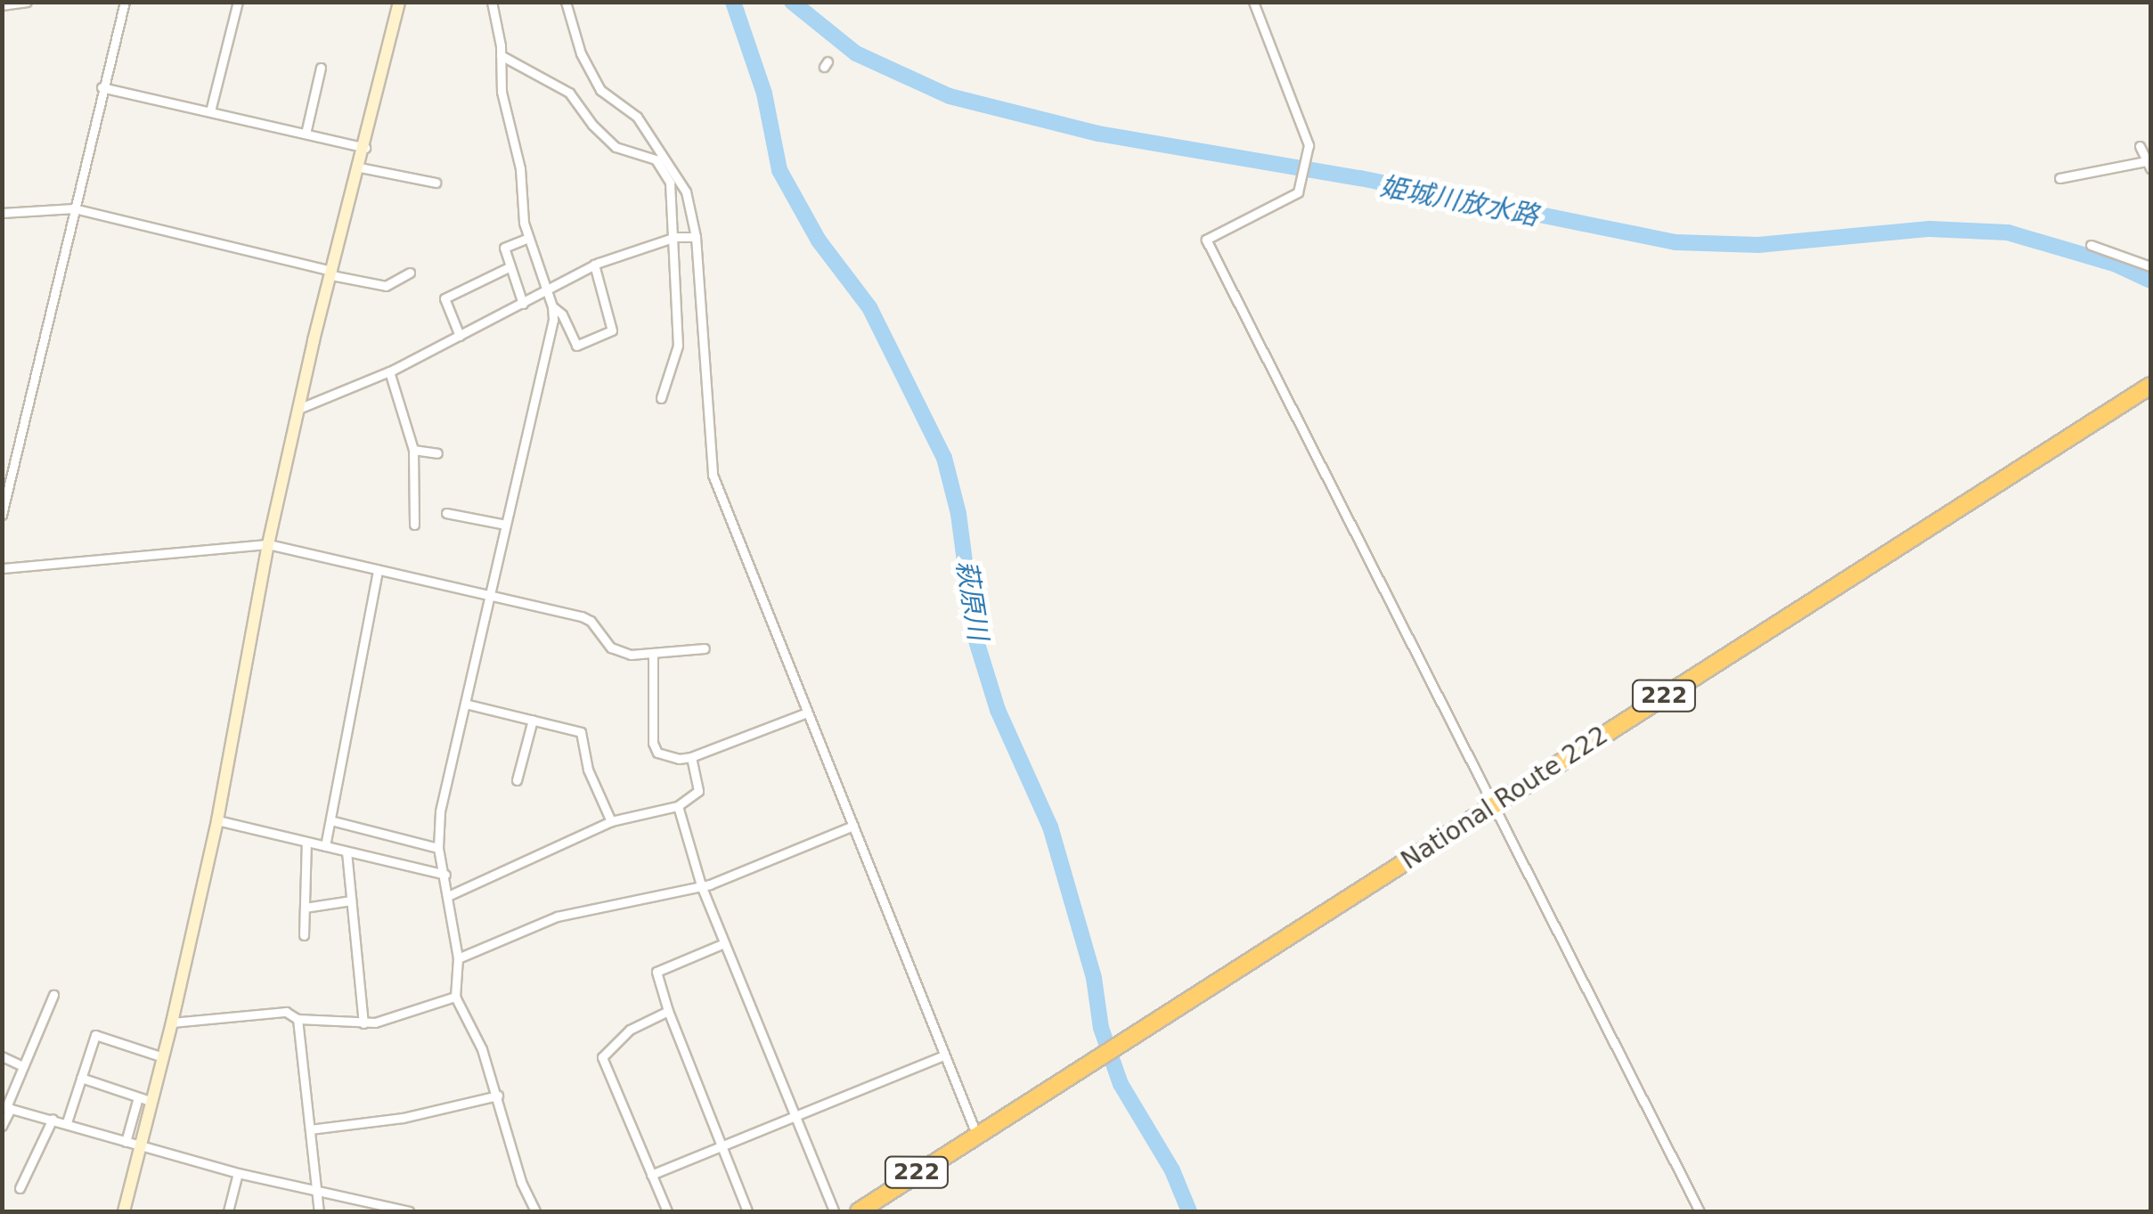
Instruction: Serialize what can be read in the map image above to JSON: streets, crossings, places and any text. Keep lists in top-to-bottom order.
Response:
{
  "streets": {
    "highway": ["222", "National Route 222"]
  },
  "water": ["姫城川放水路", "萩原川"]
}
